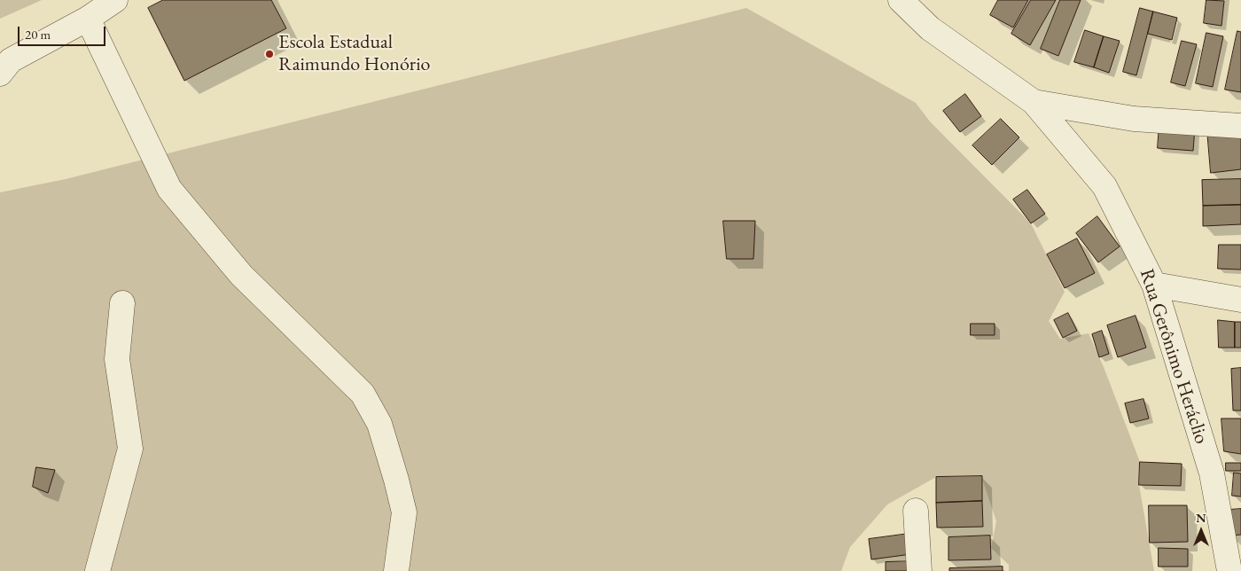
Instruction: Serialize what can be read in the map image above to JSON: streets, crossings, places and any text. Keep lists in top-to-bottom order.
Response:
{
  "streets": {
    "street": ["Rua Gerônimo Heráclio"]
  },
  "places": ["Escola Estadual Raimundo Honório"],
  "scale_bar": "20 m",
  "north": "top"
}
